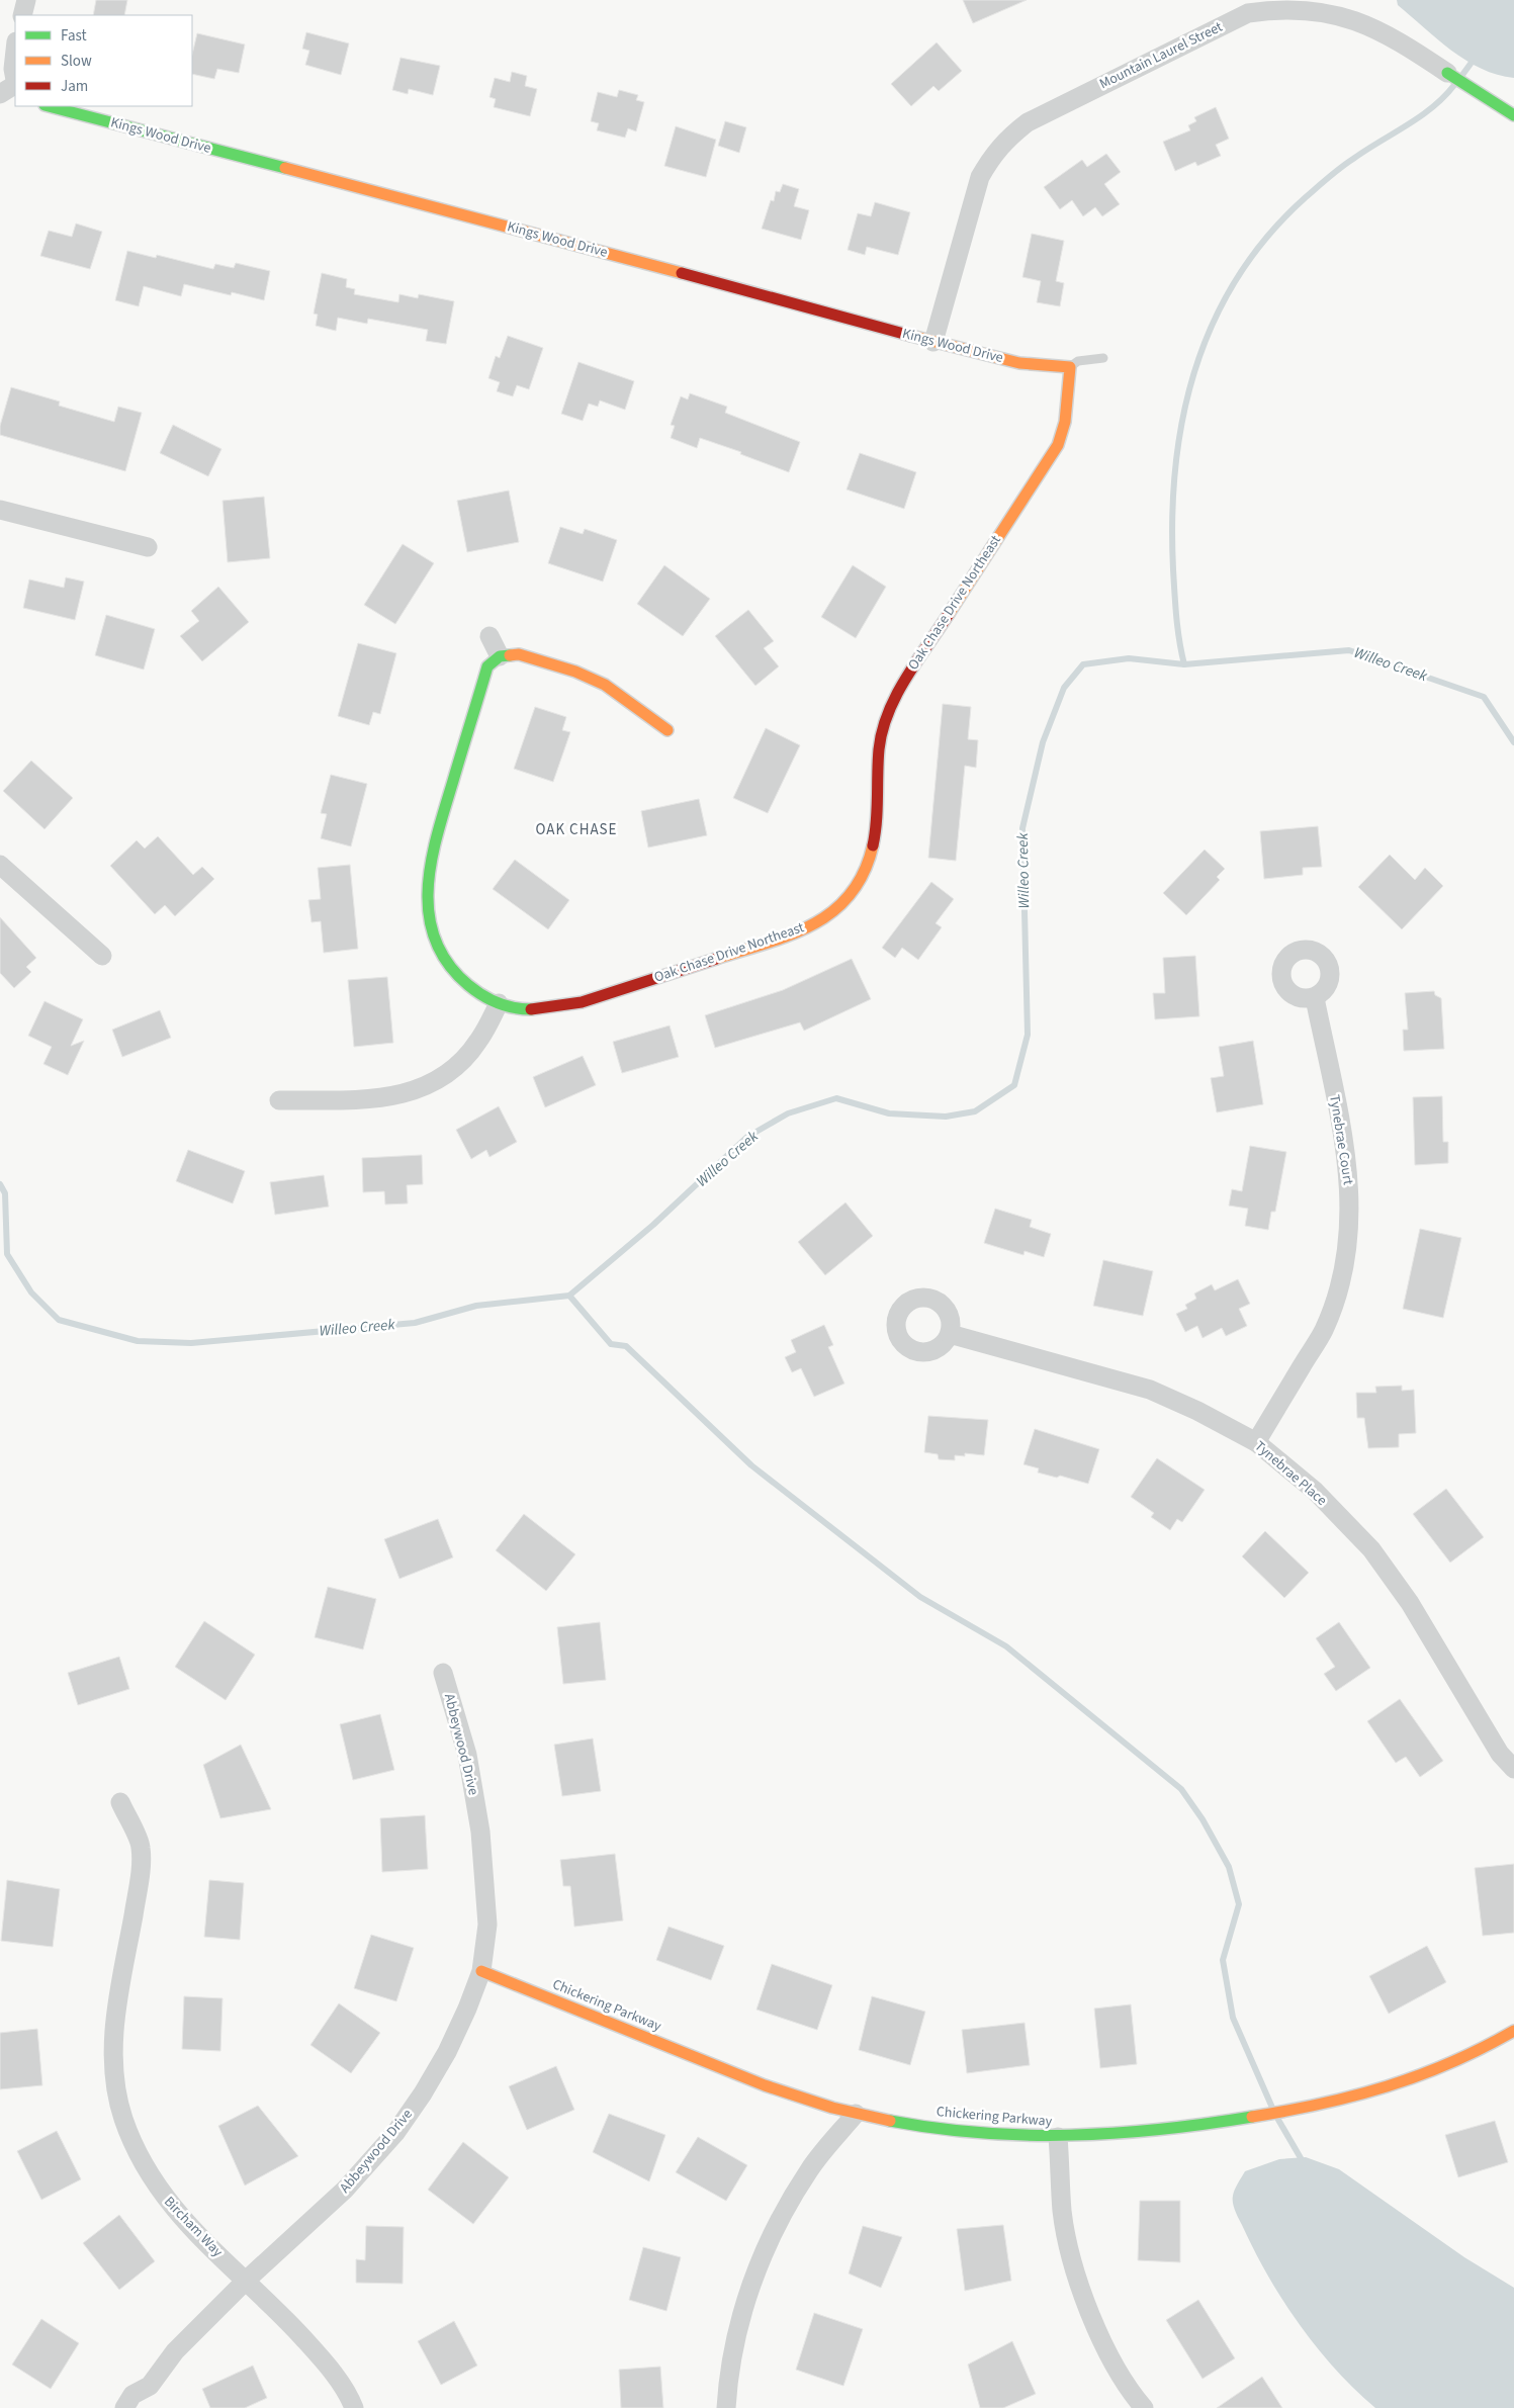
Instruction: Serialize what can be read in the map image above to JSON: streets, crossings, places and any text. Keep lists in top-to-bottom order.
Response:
{
  "streets": {
    "street": [
      "Mountain Laurel Street",
      "Kings Wood Drive",
      "Oak Chase Drive Northeast",
      "Tynebrae Court",
      "Tynebrae Place",
      "Abbeywood Drive",
      "Chickering Parkway",
      "Bircham Way"
    ]
  },
  "crossings": [
    ["Mountain Laurel Street", "Kings Wood Drive"],
    ["Kings Wood Drive", "Oak Chase Drive Northeast"],
    ["Tynebrae Court", "Tynebrae Place"],
    ["Abbeywood Drive", "Chickering Parkway"],
    ["Abbeywood Drive", "Bircham Way"]
  ],
  "districts": ["OAK CHASE"],
  "water": ["Willeo Creek"],
  "legend": ["Fast", "Slow", "Jam"]
}
